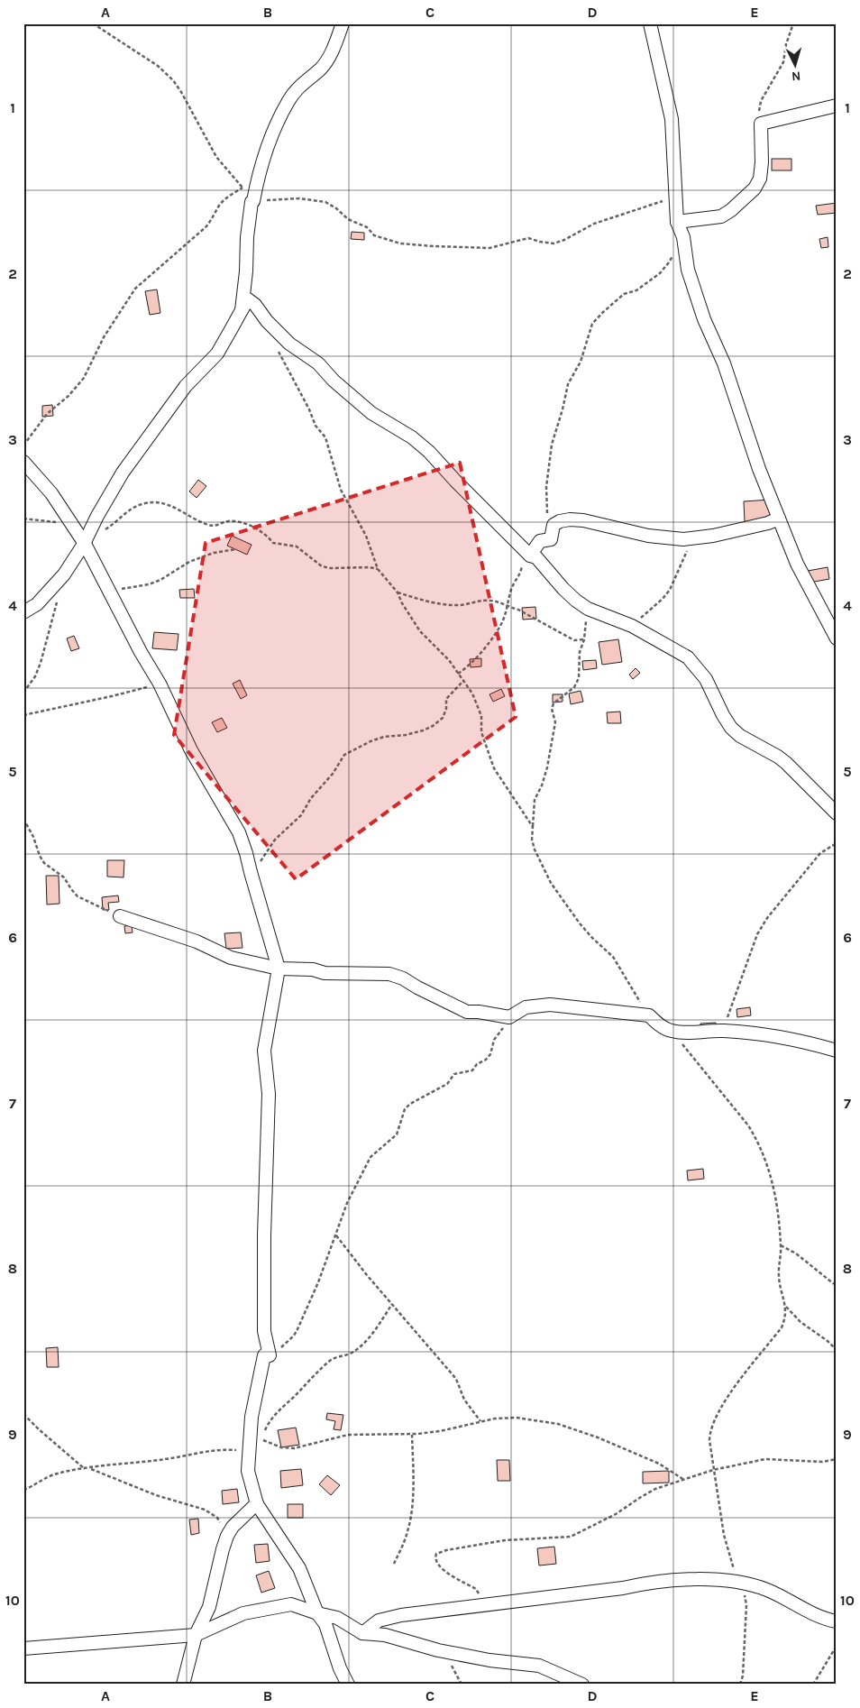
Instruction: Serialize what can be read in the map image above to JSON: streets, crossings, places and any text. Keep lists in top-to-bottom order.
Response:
{
  "north": "bottom",
  "grid": {
    "columns": [
      "A",
      "B",
      "C",
      "D",
      "E"
    ],
    "rows": [
      "1",
      "2",
      "3",
      "4",
      "5",
      "6",
      "7",
      "8",
      "9",
      "10"
    ]
  }
}
